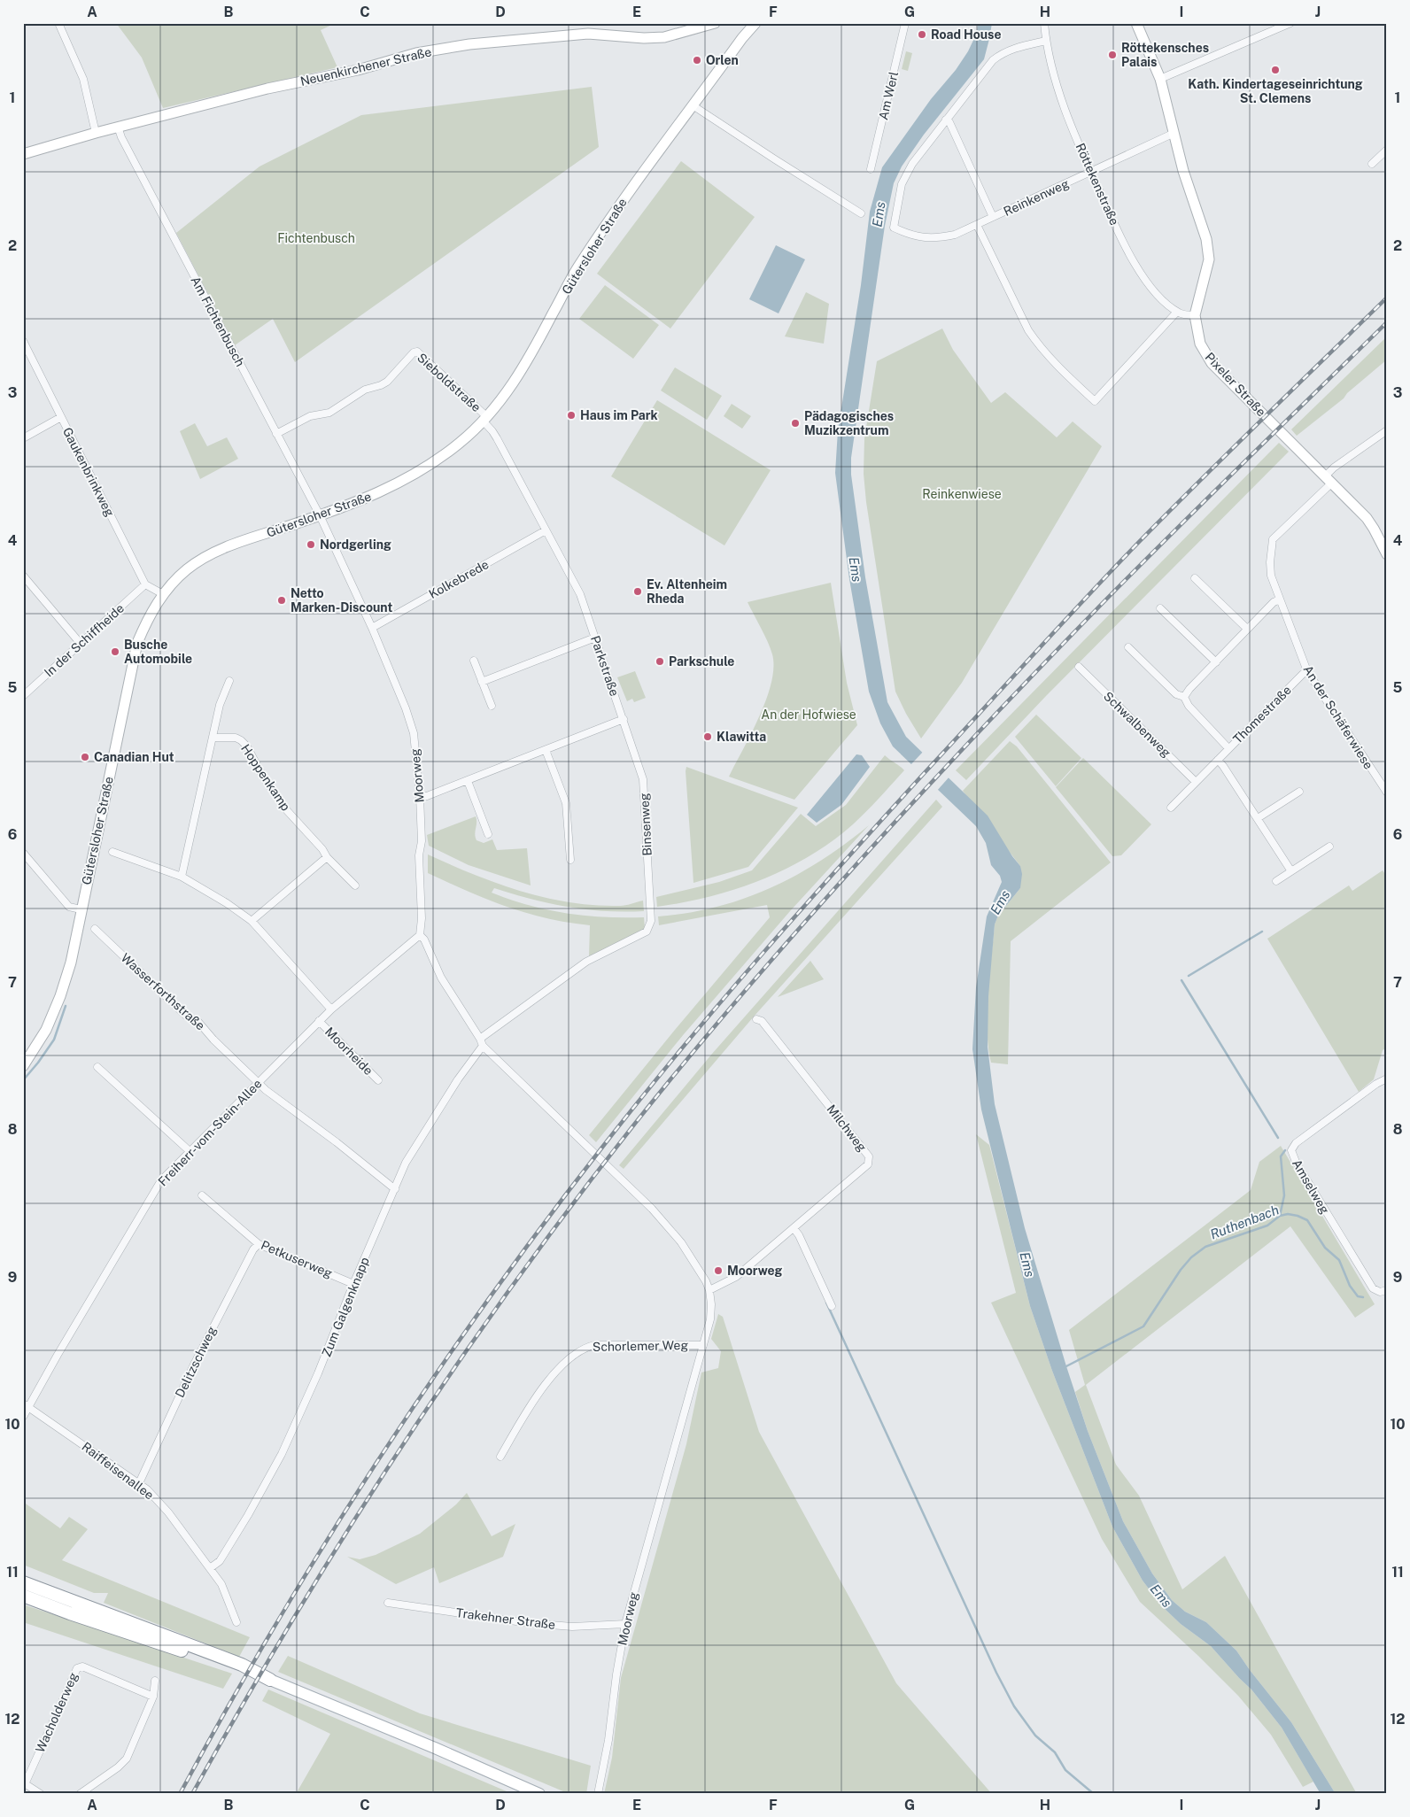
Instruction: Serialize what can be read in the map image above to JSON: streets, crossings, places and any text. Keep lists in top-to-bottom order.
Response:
{
  "streets": {
    "main road": ["Neuenkirchener Straße", "Gütersloher Straße", "Pixeler Straße"],
    "street": [
      "Am Werl",
      "Röttekenstraße",
      "Reinkenweg",
      "Am Fichtenbusch",
      "Sieboldstraße",
      "Gaukenbrinkweg",
      "Kolkebrede",
      "In der Schiffheide",
      "Parkstraße",
      "Thomestraße",
      "An der Schäferwiese",
      "Schwalbenweg",
      "Moorweg",
      "Hoppenkamp",
      "Binsenweg",
      "Wasserforthstraße",
      "Moorheide",
      "Milchweg",
      "Freiherr-vom-Stein-Allee",
      "Amselweg",
      "Petkuserweg",
      "Zum Galgenknapp",
      "Schorlemer Weg",
      "Delitzschweg",
      "Raiffeisenallee",
      "Trakehner Straße",
      "Wacholderweg"
    ]
  },
  "crossings": [
    ["Neuenkirchener Straße", "Am Fichtenbusch"],
    ["Röttekenstraße", "Reinkenweg"],
    ["Röttekenstraße", "Pixeler Straße"],
    ["Reinkenweg", "Pixeler Straße"],
    ["Gütersloher Straße", "Am Fichtenbusch"],
    ["Gütersloher Straße", "Sieboldstraße"],
    ["Gütersloher Straße", "Parkstraße"],
    ["Gütersloher Straße", "Moorweg"],
    ["Am Fichtenbusch", "Sieboldstraße"],
    ["Am Fichtenbusch", "Moorweg"],
    ["Sieboldstraße", "Parkstraße"],
    ["Pixeler Straße", "An der Schäferwiese"],
    ["Gaukenbrinkweg", "In der Schiffheide"],
    ["Kolkebrede", "Parkstraße"],
    ["Kolkebrede", "Moorweg"],
    ["Parkstraße", "Binsenweg"],
    ["Thomestraße", "An der Schäferwiese"],
    ["Thomestraße", "Schwalbenweg"],
    ["Moorweg", "Binsenweg"],
    ["Moorweg", "Milchweg"],
    ["Moorweg", "Freiherr-vom-Stein-Allee"],
    ["Moorweg", "Zum Galgenknapp"],
    ["Moorweg", "Schorlemer Weg"],
    ["Moorweg", "Trakehner Straße"],
    ["Binsenweg", "Zum Galgenknapp"],
    ["Wasserforthstraße", "Freiherr-vom-Stein-Allee"],
    ["Wasserforthstraße", "Zum Galgenknapp"],
    ["Moorheide", "Freiherr-vom-Stein-Allee"],
    ["Freiherr-vom-Stein-Allee", "Raiffeisenallee"],
    ["Petkuserweg", "Zum Galgenknapp"],
    ["Petkuserweg", "Delitzschweg"],
    ["Zum Galgenknapp", "Raiffeisenallee"],
    ["Delitzschweg", "Raiffeisenallee"]
  ],
  "water": ["Ems", "Ruthenbach"],
  "parks": ["Fichtenbusch", "Reinkenwiese", "An der Hofwiese"],
  "places": [
    "Road House",
    "Röttekensches Palais",
    "Orlen",
    "Kath. Kindertageseinrichtung St. Clemens",
    "Haus im Park",
    "Pädagogisches Muzikzentrum",
    "Nordgerling",
    "Ev. Altenheim Rheda",
    "Netto Marken-Discount",
    "Busche Automobile",
    "Parkschule",
    "Klawitta",
    "Canadian Hut",
    "Moorweg"
  ],
  "grid": {
    "columns": [
      "A",
      "B",
      "C",
      "D",
      "E",
      "F",
      "G",
      "H",
      "I",
      "J"
    ],
    "rows": [
      "1",
      "2",
      "3",
      "4",
      "5",
      "6",
      "7",
      "8",
      "9",
      "10",
      "11",
      "12"
    ]
  }
}
